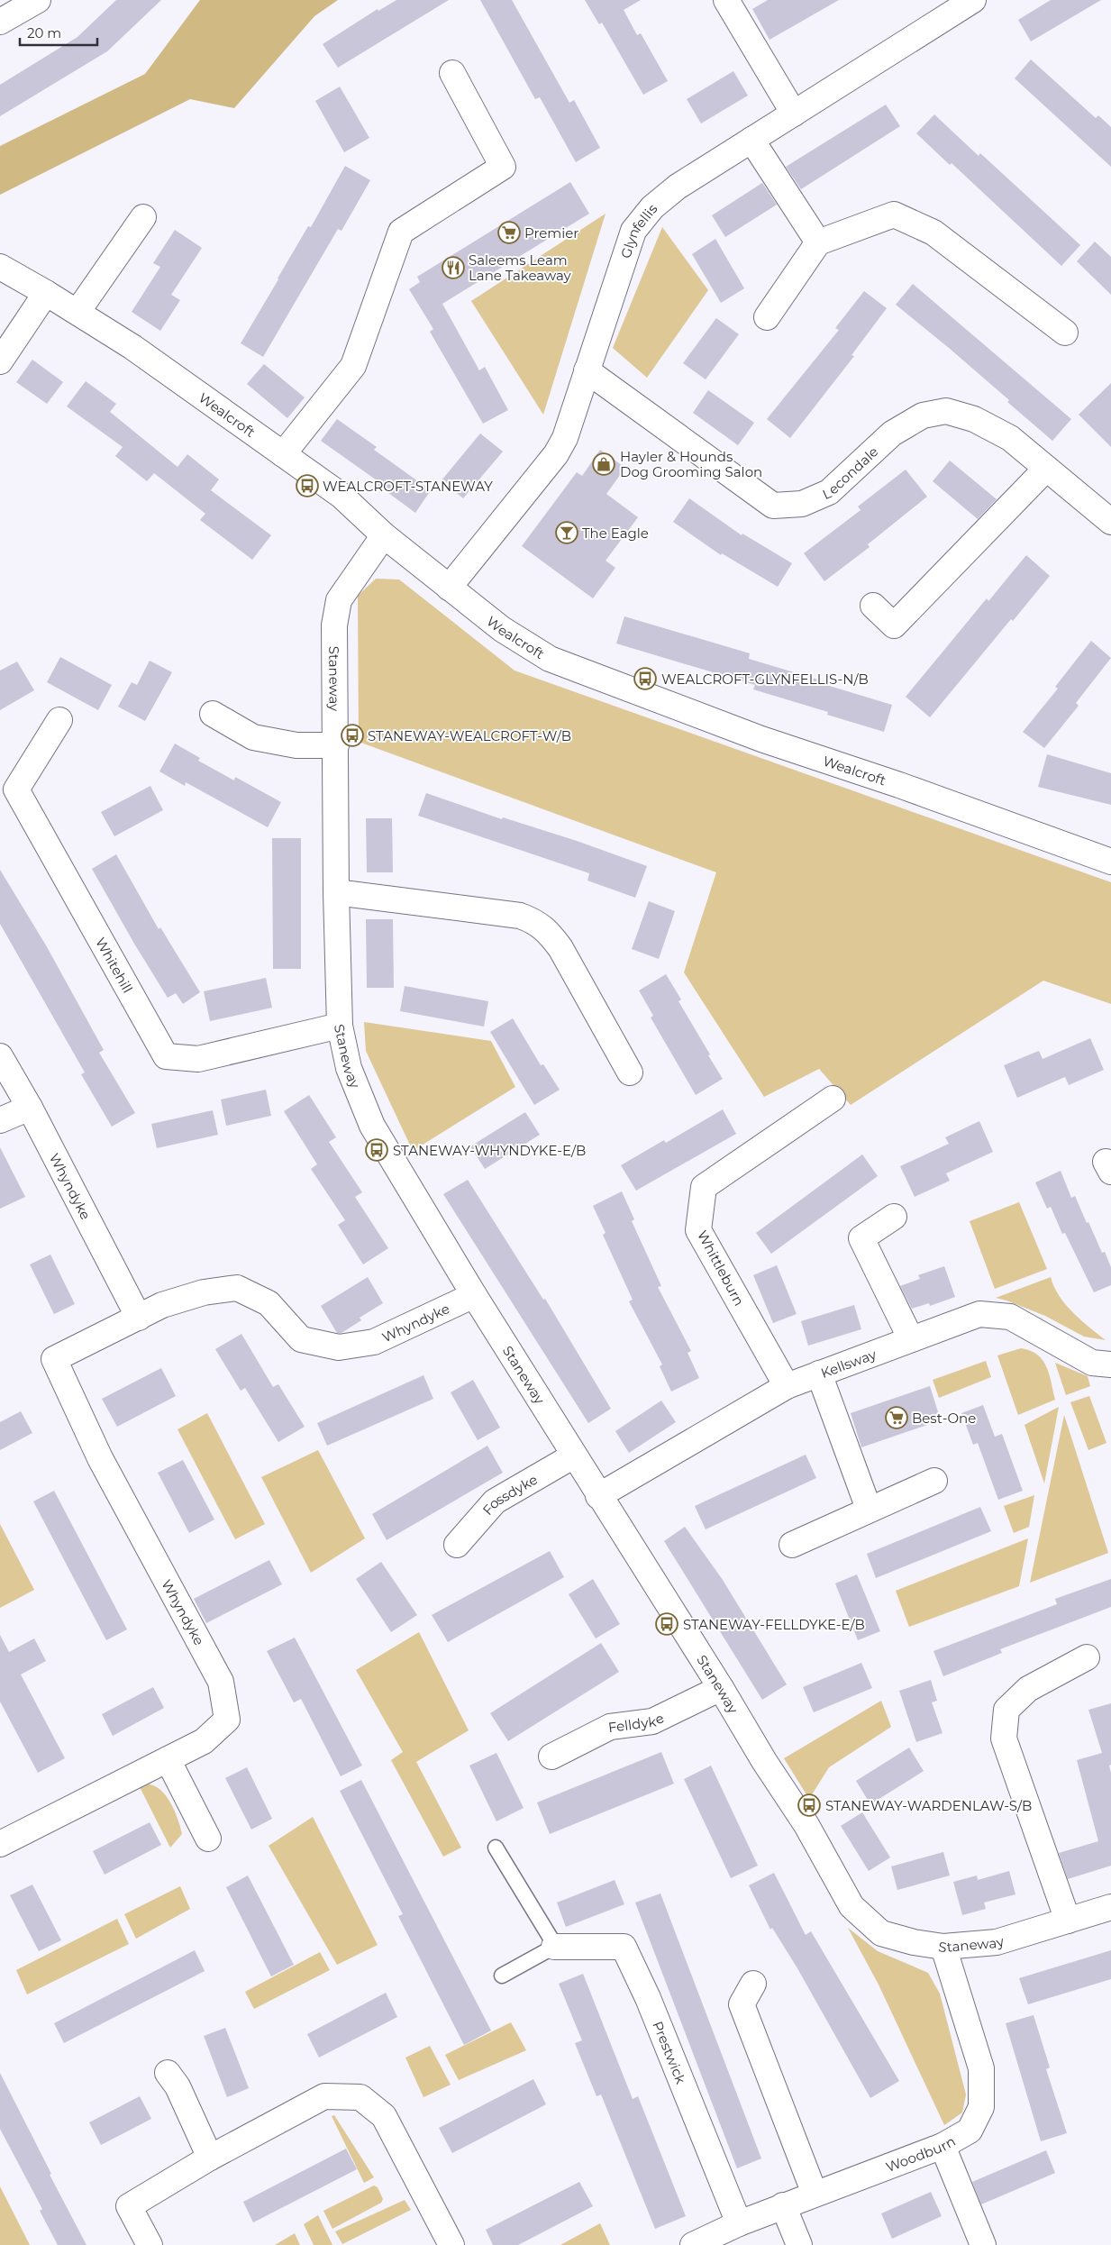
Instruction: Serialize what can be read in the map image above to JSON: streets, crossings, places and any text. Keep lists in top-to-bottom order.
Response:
{
  "streets": {
    "street": [
      "Glynfellis",
      "Wealcroft",
      "Lecondale",
      "Staneway",
      "Whitehill",
      "Whyndyke",
      "Whittleburn",
      "Kellsway",
      "Fossdyke",
      "Felldyke",
      "Prestwick",
      "Woodburn"
    ]
  },
  "crossings": [
    ["Glynfellis", "Wealcroft"],
    ["Glynfellis", "Lecondale"],
    ["Wealcroft", "Staneway"],
    ["Staneway", "Whitehill"],
    ["Staneway", "Whyndyke"],
    ["Staneway", "Kellsway"],
    ["Staneway", "Fossdyke"],
    ["Staneway", "Felldyke"],
    ["Staneway", "Woodburn"],
    ["Whittleburn", "Kellsway"],
    ["Prestwick", "Woodburn"]
  ],
  "places": {
    "supermarket": ["Premier", "Best-One"],
    "restaurant": ["Saleems Leam Lane Takeaway"],
    "shop": ["Hayler & Hounds Dog Grooming Salon"],
    "bus stop": [
      "WEALCROFT-STANEWAY",
      "WEALCROFT-GLYNFELLIS-N/B",
      "STANEWAY-WEALCROFT-W/B",
      "STANEWAY-WHYNDYKE-E/B",
      "STANEWAY-FELLDYKE-E/B",
      "STANEWAY-WARDENLAW-S/B"
    ],
    "bar": ["The Eagle"]
  },
  "scale_bar": "20 m"
}
